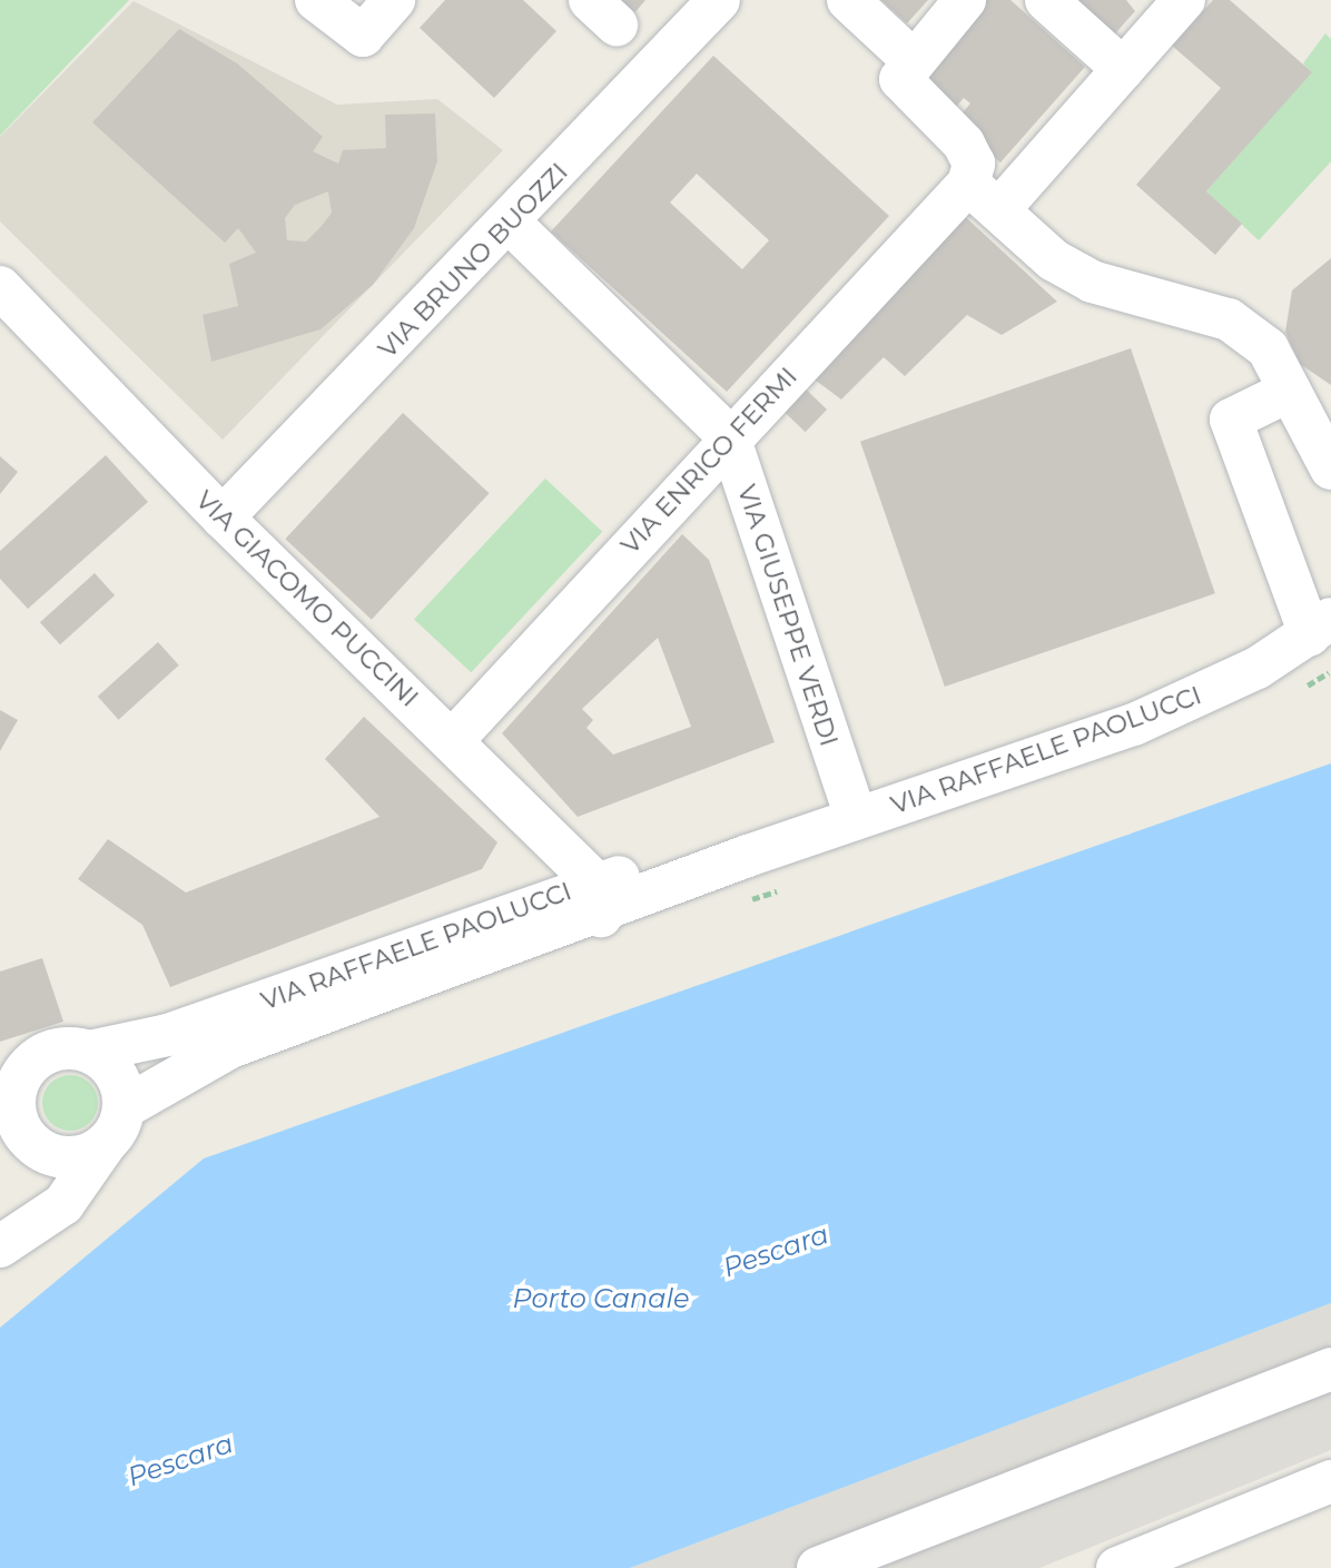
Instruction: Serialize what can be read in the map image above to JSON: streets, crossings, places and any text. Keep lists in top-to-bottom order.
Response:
{
  "streets": {
    "street": [
      "VIA BRUNO BUOZZI",
      "VIA ENRICO FERMI",
      "VIA GIACOMO PUCCINI",
      "VIA GIUSEPPE VERDI",
      "VIA RAFFAELE PAOLUCCI"
    ]
  },
  "crossings": [
    ["VIA BRUNO BUOZZI", "VIA GIACOMO PUCCINI"],
    ["VIA BRUNO BUOZZI", "VIA GIUSEPPE VERDI"],
    ["VIA ENRICO FERMI", "VIA GIACOMO PUCCINI"],
    ["VIA ENRICO FERMI", "VIA GIUSEPPE VERDI"],
    ["VIA GIACOMO PUCCINI", "VIA RAFFAELE PAOLUCCI"],
    ["VIA GIUSEPPE VERDI", "VIA RAFFAELE PAOLUCCI"]
  ],
  "water": ["Pescara", "Porto Canale"]
}
